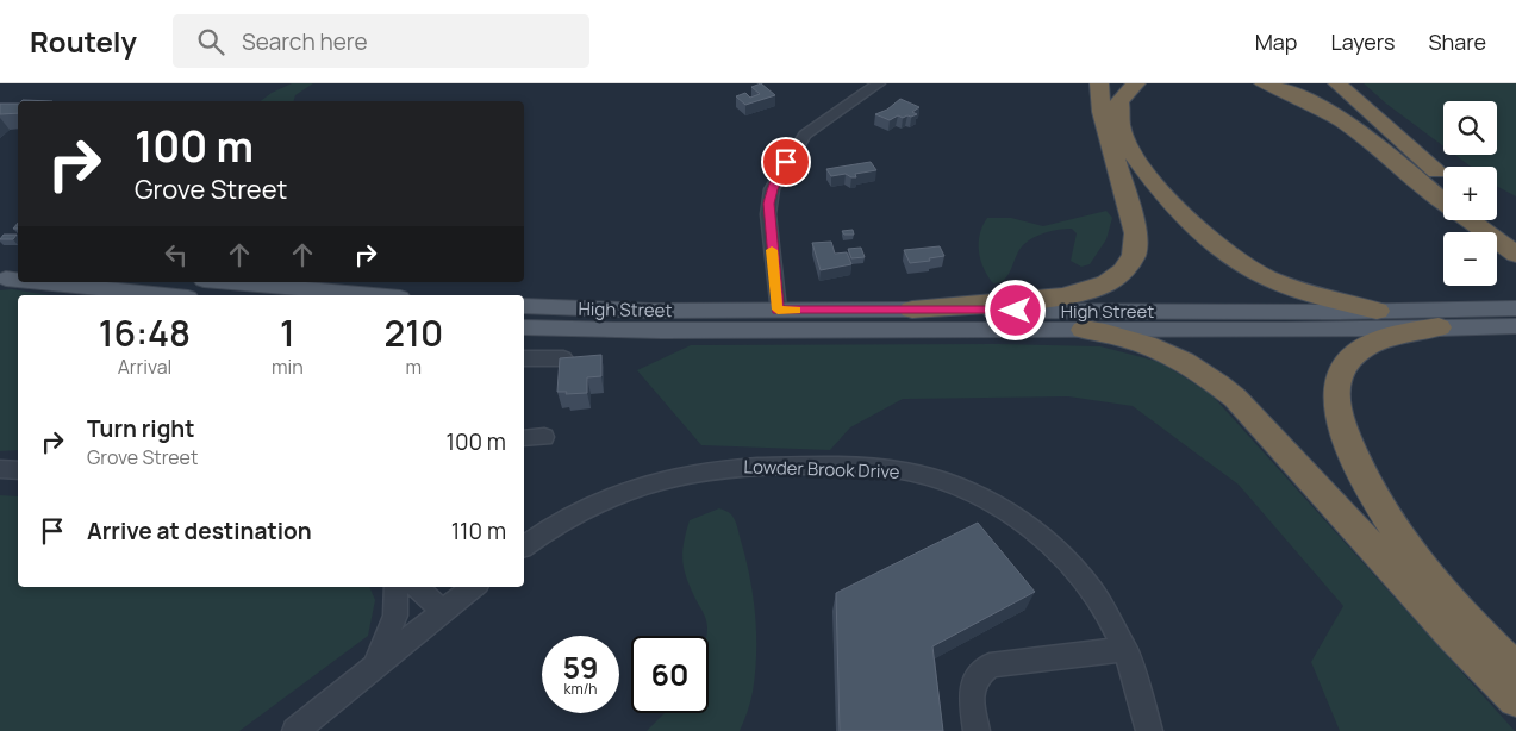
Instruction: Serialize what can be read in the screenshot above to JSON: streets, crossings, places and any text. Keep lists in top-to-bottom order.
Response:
{
  "streets": {
    "main road": ["High Street"],
    "street": ["Lowder Brook Drive"]
  },
  "page": {
    "header": "Routely",
    "search": "Search here",
    "nav": ["Map", "Layers", "Share"],
    "map_buttons": ["+", "−"],
    "turn": ["100 m", "Grove Street"],
    "eta": [
      "16:48",
      "Arrival",
      "1",
      "min",
      "210",
      "m"
    ],
    "list": [
      {
        "name": "Turn right",
        "note": "Grove Street",
        "value": "100 m"
      },
      {
        "name": "Arrive at destination",
        "value": "110 m"
      }
    ],
    "speed": "59 km/h",
    "limit": "60"
  }
}
